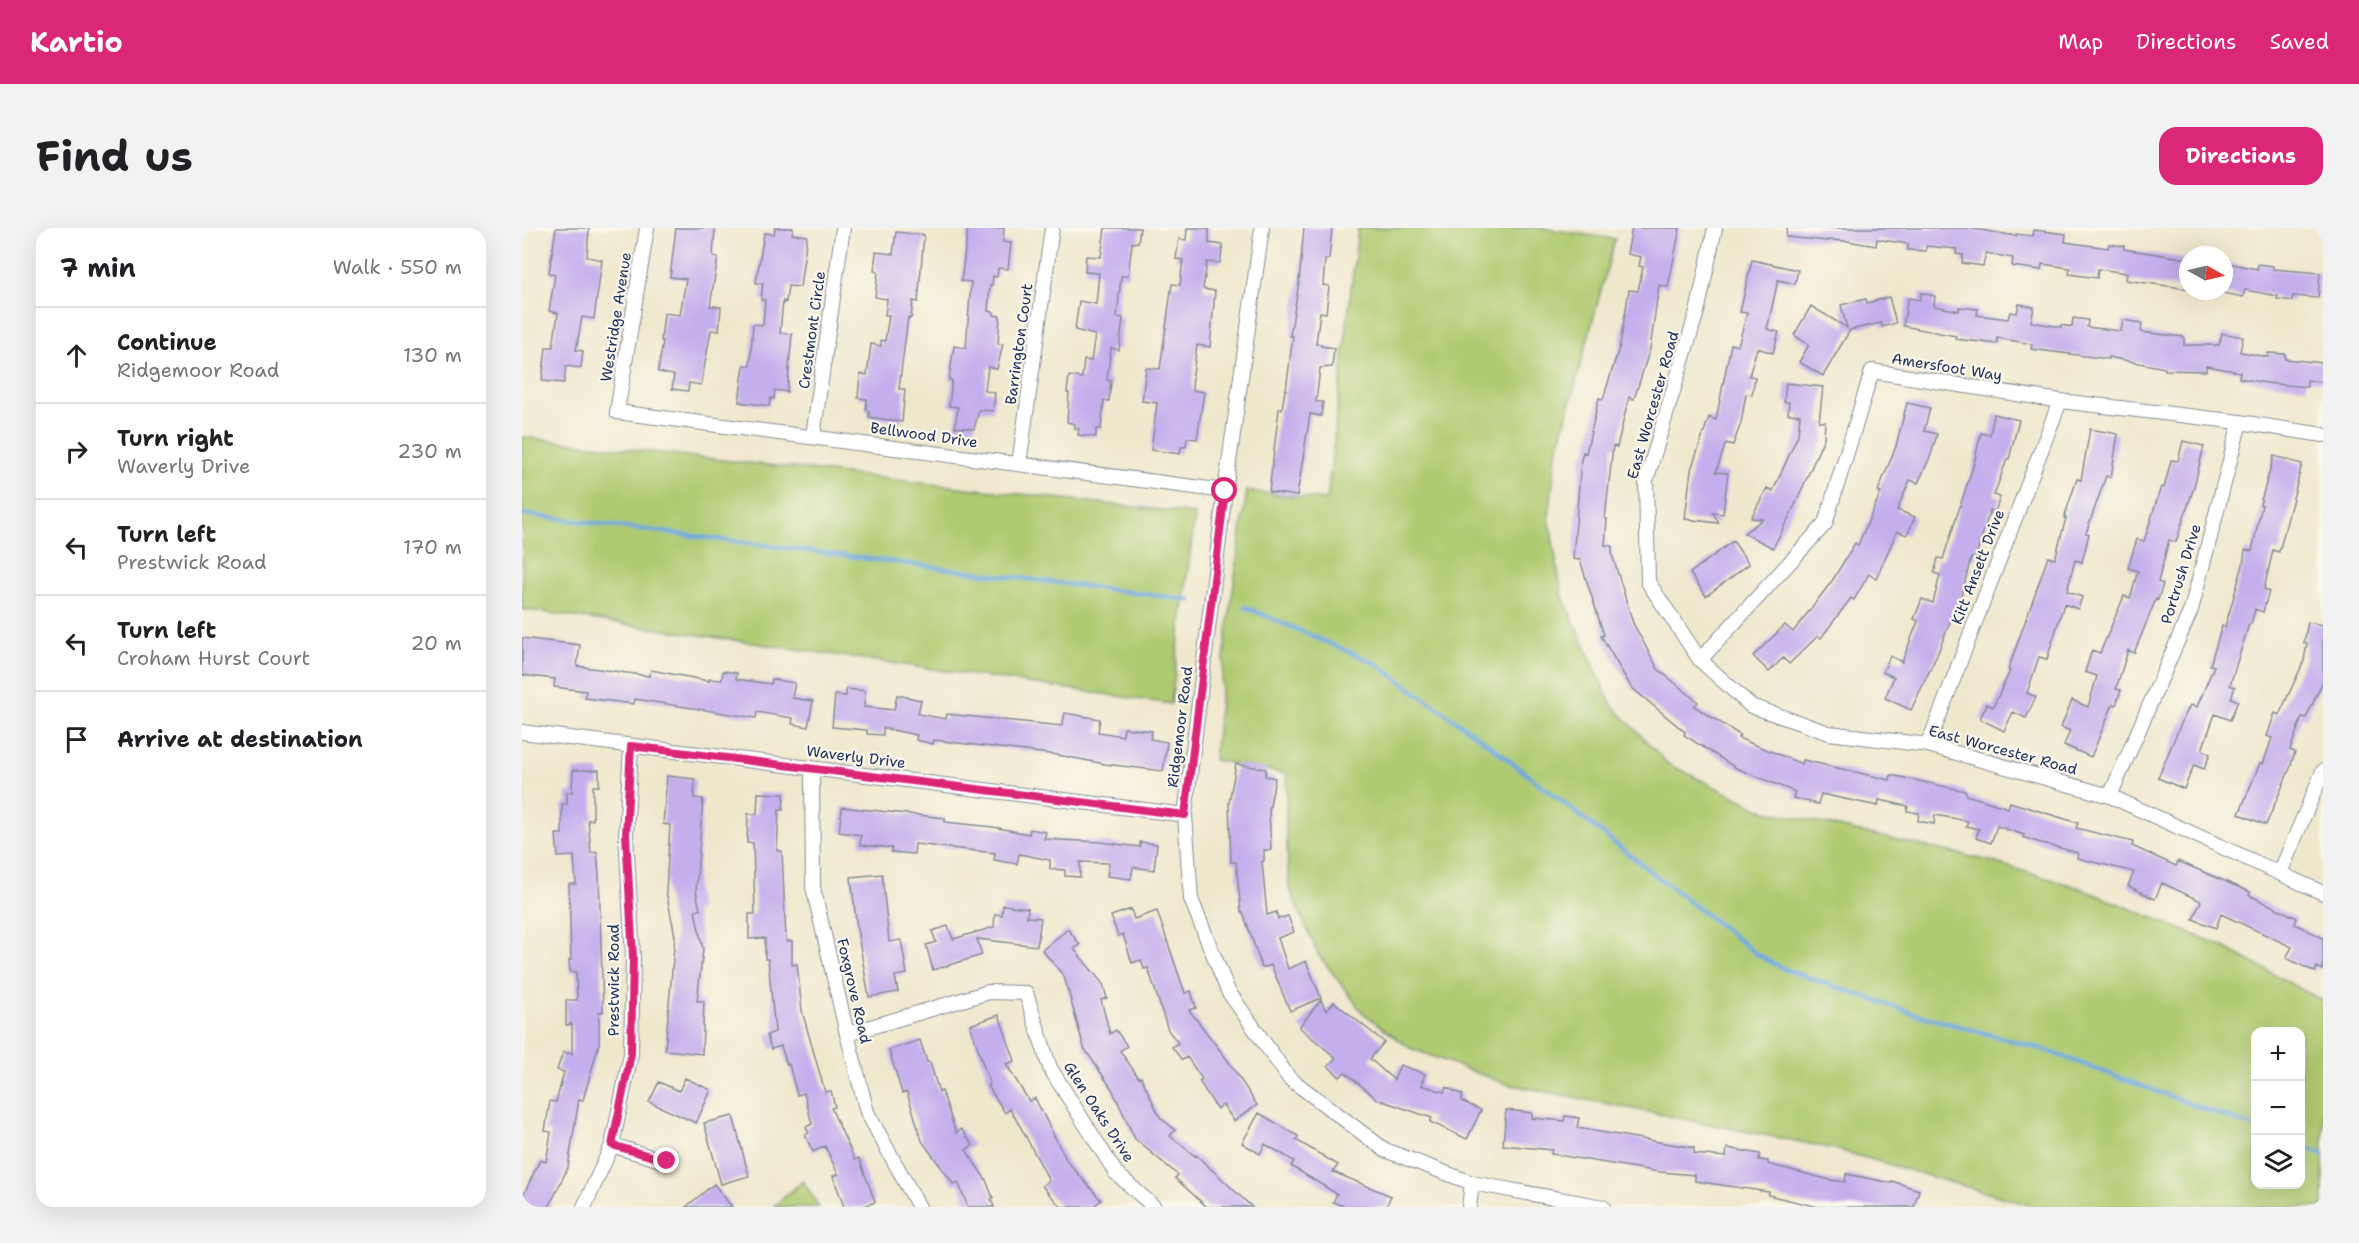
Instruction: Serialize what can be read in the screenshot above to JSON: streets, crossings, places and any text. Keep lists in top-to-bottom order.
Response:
{
  "streets": {
    "street": [
      "Westridge Avenue",
      "Crestmont Circle",
      "Barrington Court",
      "Amersfoot Way",
      "East Worcester Road",
      "Bellwood Drive",
      "Kitt Ansett Drive",
      "Portrush Drive",
      "Ridgemoor Road",
      "Waverly Drive",
      "Prestwick Road",
      "Foxgrove Road",
      "Glen Oaks Drive"
    ]
  },
  "crossings": [
    ["Westridge Avenue", "Bellwood Drive"],
    ["Crestmont Circle", "Bellwood Drive"],
    ["Barrington Court", "Bellwood Drive"],
    ["Amersfoot Way", "East Worcester Road"],
    ["Amersfoot Way", "Kitt Ansett Drive"],
    ["Amersfoot Way", "Portrush Drive"],
    ["East Worcester Road", "Kitt Ansett Drive"],
    ["East Worcester Road", "Portrush Drive"],
    ["Bellwood Drive", "Ridgemoor Road"],
    ["Ridgemoor Road", "Waverly Drive"],
    ["Waverly Drive", "Prestwick Road"],
    ["Waverly Drive", "Foxgrove Road"],
    ["Foxgrove Road", "Glen Oaks Drive"]
  ],
  "north": "right",
  "page": {
    "header": "Kartio",
    "nav": ["Map", "Directions", "Saved"],
    "buttons": "Directions",
    "title": "Find us",
    "heading": ["7 min", "Walk · 550 m"],
    "list": [
      ["Continue", "Ridgemoor Road", "130 m"],
      ["Turn right", "Waverly Drive", "230 m"],
      ["Turn left", "Prestwick Road", "170 m"],
      ["Turn left", "Croham Hurst Court", "20 m"],
      "Arrive at destination"
    ],
    "map_buttons": ["+", "−"]
  }
}
